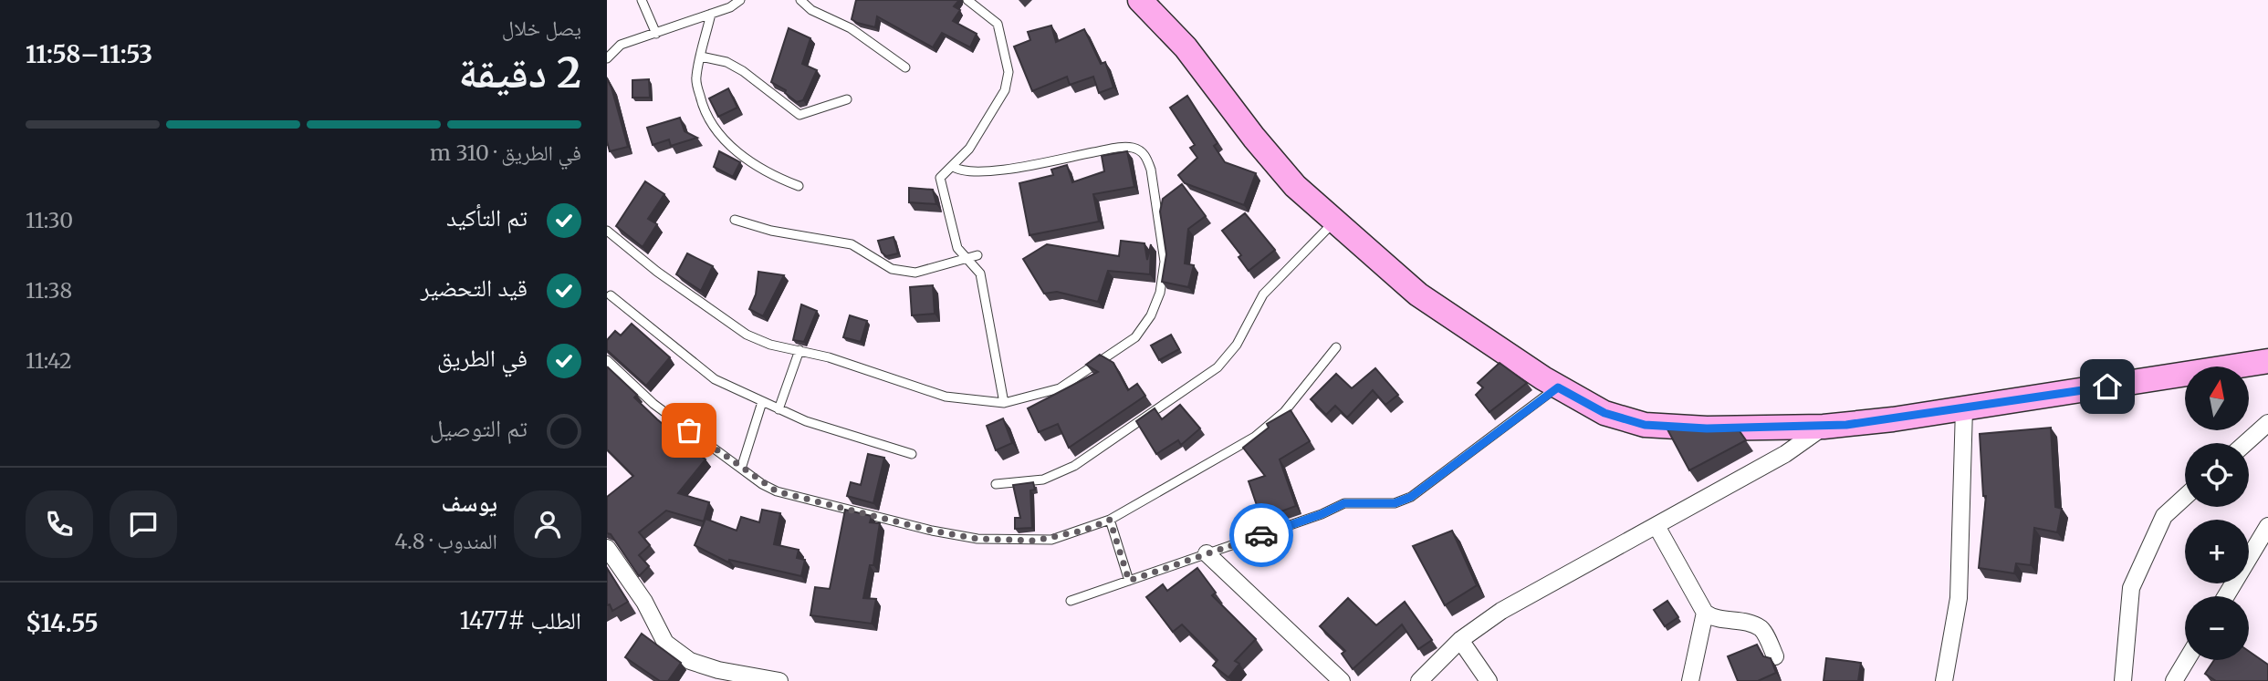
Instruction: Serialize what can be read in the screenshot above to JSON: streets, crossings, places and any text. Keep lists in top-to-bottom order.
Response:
{
  "north": "top",
  "page": {
    "heading": ["2 دقيقة", "يصل خلال", "11:53–11:58"],
    "panel": [
      "يوسف",
      "المندوب · 4.8",
      "الطلب #1477",
      "$14.55"
    ],
    "bar": "في الطريق · 310 m",
    "list": [
      ["تم التأكيد", "11:30"],
      ["قيد التحضير", "11:38"],
      ["في الطريق", "11:42"],
      "تم التوصيل"
    ],
    "map_buttons": ["+", "−"]
  }
}
